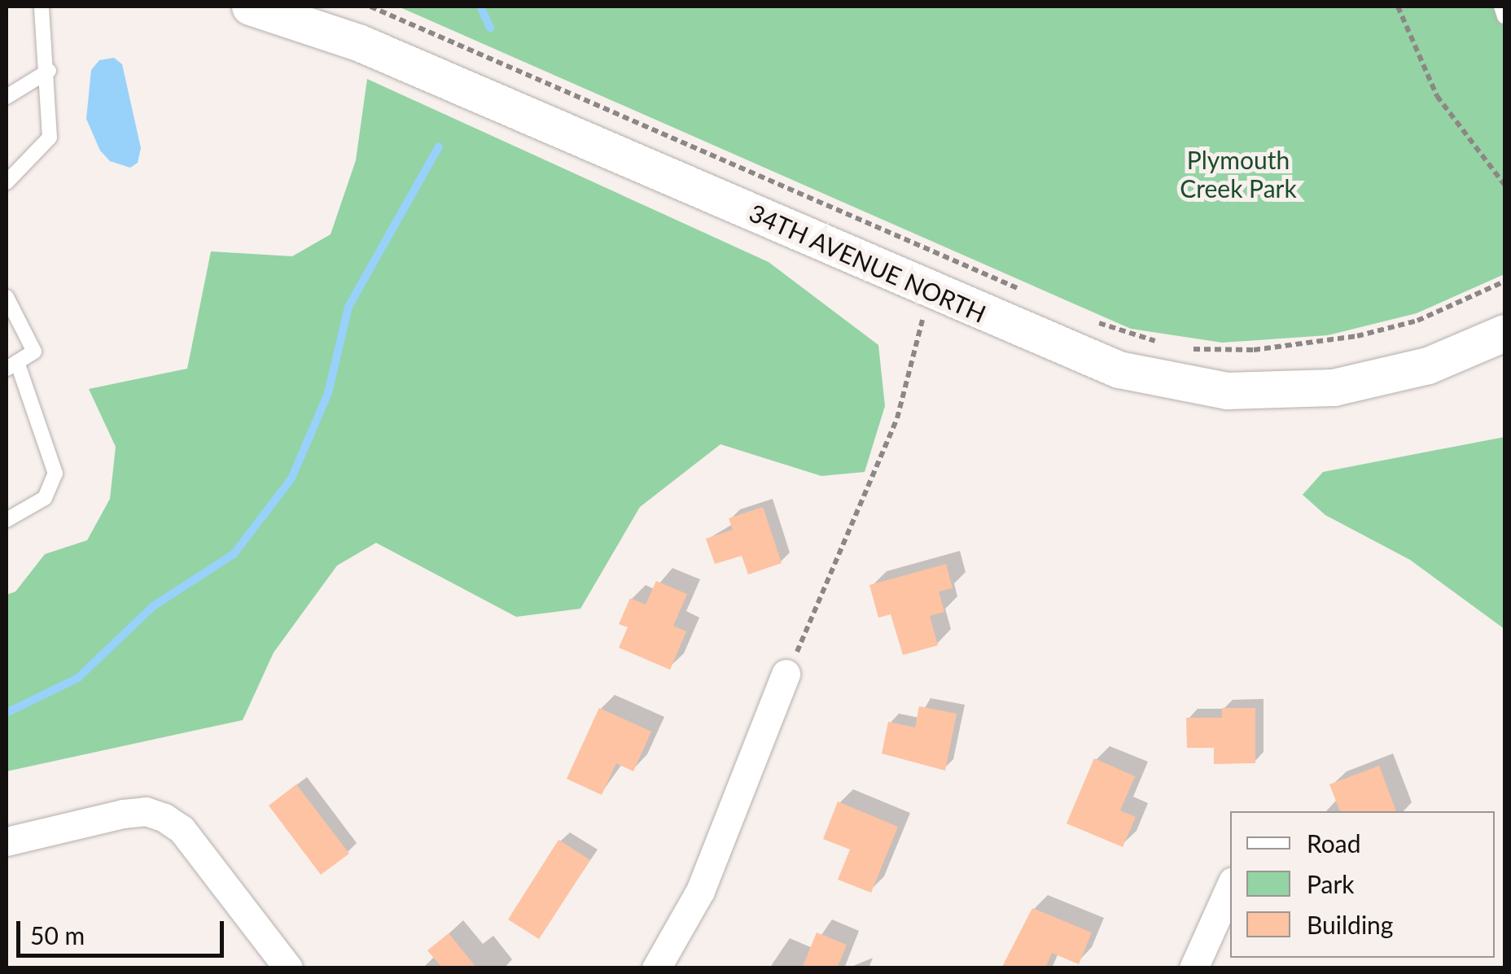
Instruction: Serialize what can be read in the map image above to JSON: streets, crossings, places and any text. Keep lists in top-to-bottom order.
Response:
{
  "streets": {
    "street": ["34TH AVENUE NORTH"]
  },
  "parks": ["Plymouth Creek Park"],
  "legend": ["Road", "Park", "Building"],
  "scale_bar": "50 m"
}
